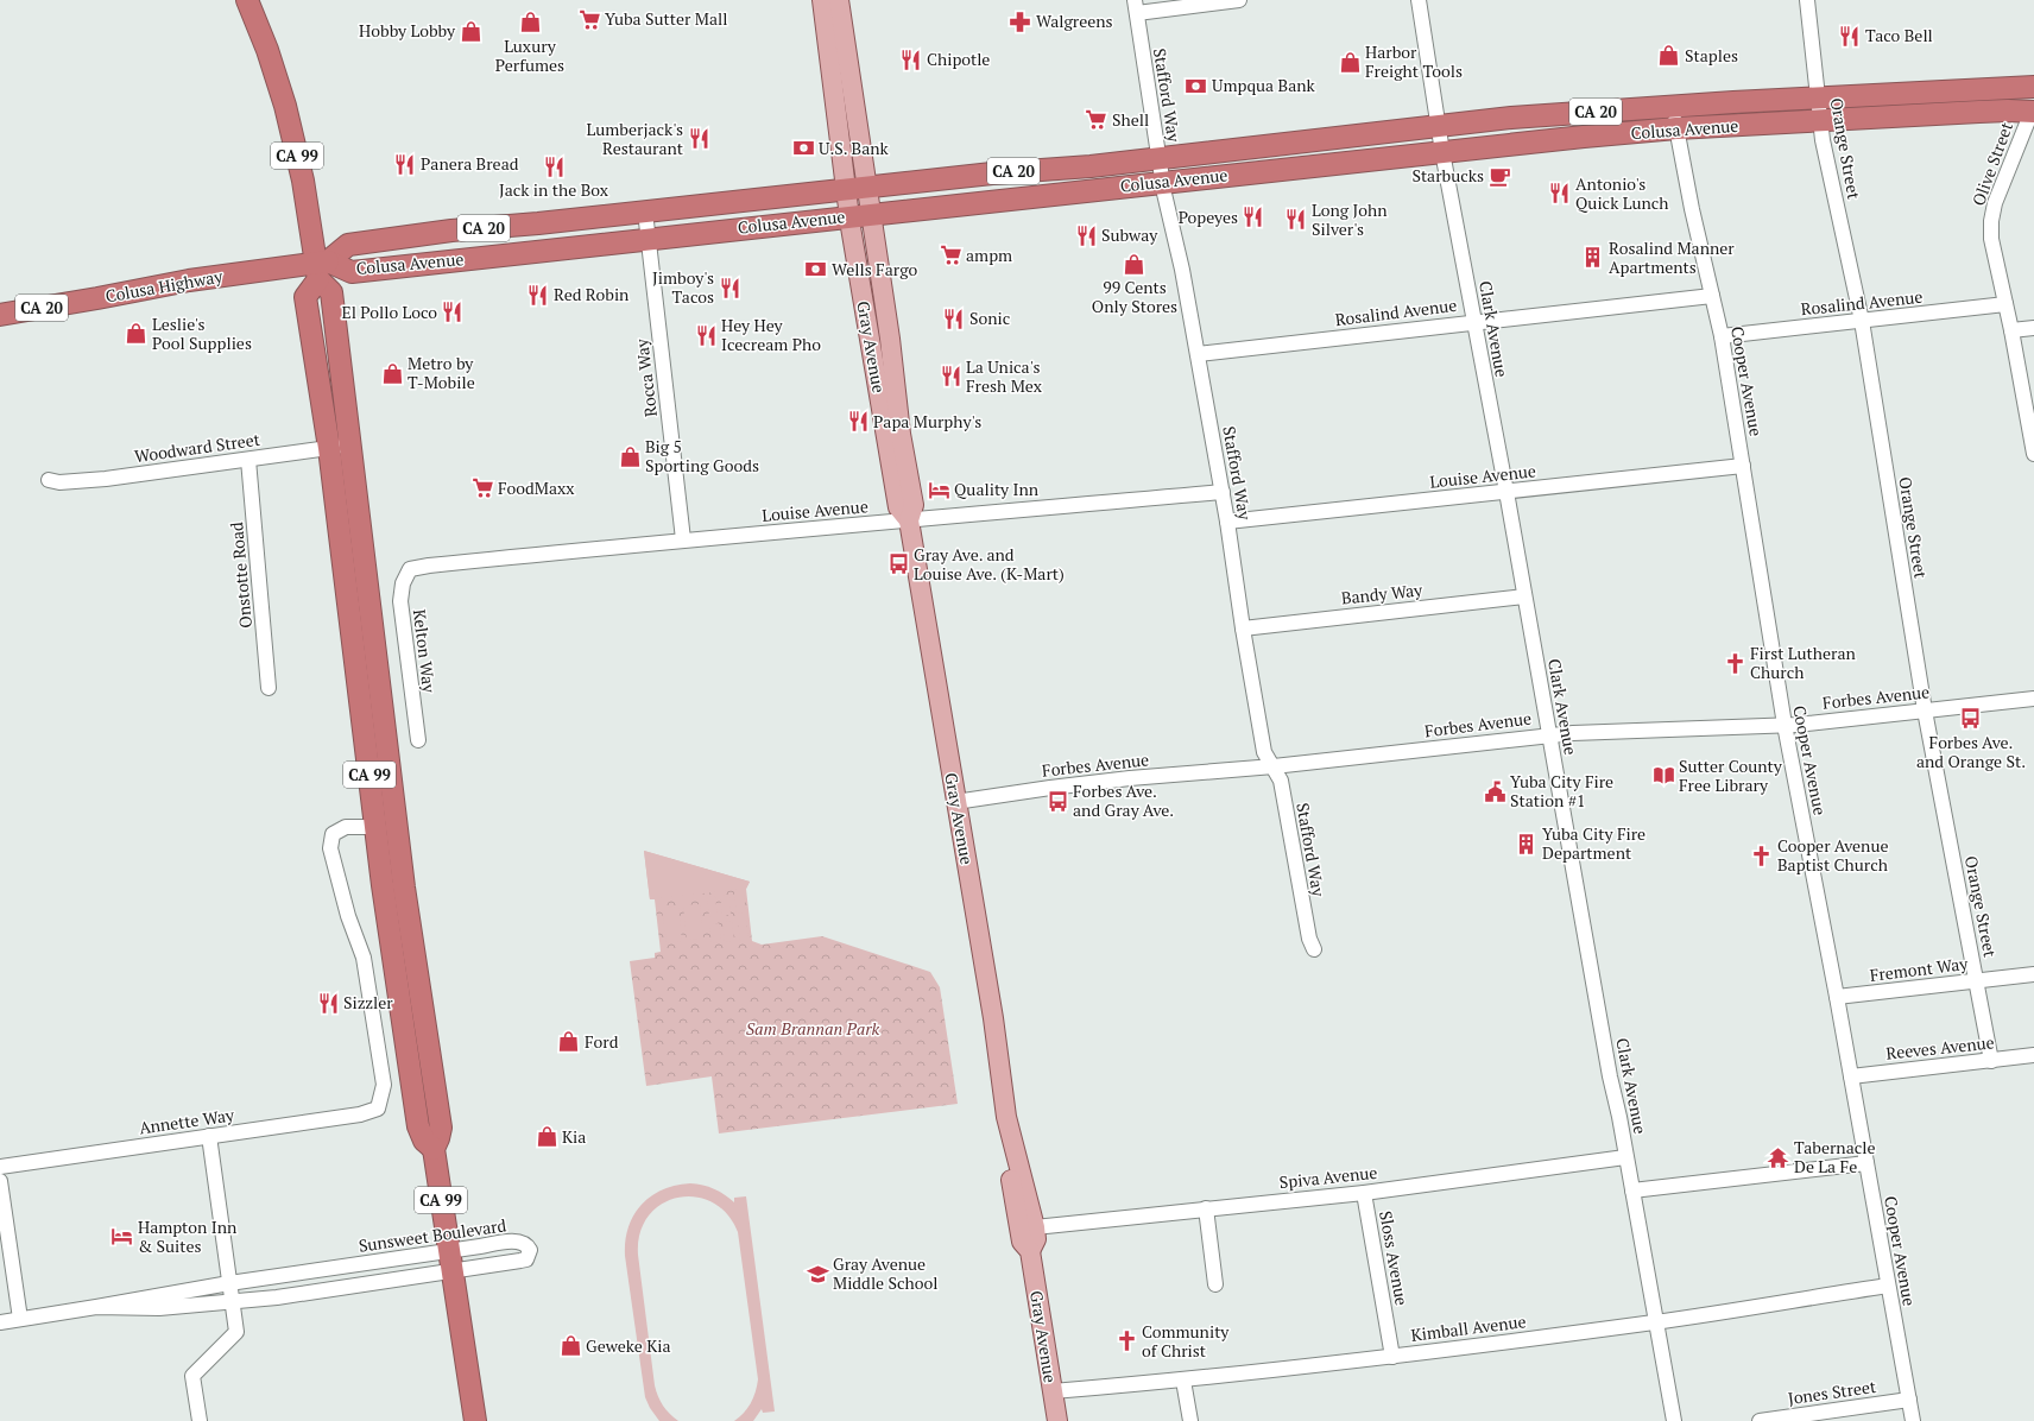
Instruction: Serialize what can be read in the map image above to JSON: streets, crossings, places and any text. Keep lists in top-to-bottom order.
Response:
{
  "streets": {
    "highway": [
      "CA 20",
      "Colusa Avenue",
      "CA 99",
      "Colusa Highway"
    ],
    "main road": ["Gray Avenue"],
    "street": [
      "Stafford Way",
      "Orange Street",
      "Olive Street",
      "Rosalind Avenue",
      "Clark Avenue",
      "Rocca Way",
      "Cooper Avenue",
      "Woodward Street",
      "Louise Avenue",
      "Onstotte Road",
      "Bandy Way",
      "Kelton Way",
      "Forbes Avenue",
      "Fremont Way",
      "Reeves Avenue",
      "Annette Way",
      "Spiva Avenue",
      "Sunsweet Boulevard",
      "Sloss Avenue",
      "Kimball Avenue",
      "Jones Street"
    ]
  },
  "crossings": [
    ["Stafford Way", "Colusa Avenue"],
    ["Stafford Way", "Rosalind Avenue"],
    ["Stafford Way", "Louise Avenue"],
    ["Stafford Way", "Bandy Way"],
    ["Stafford Way", "Forbes Avenue"],
    ["Colusa Avenue", "Orange Street"],
    ["Colusa Avenue", "CA 99"],
    ["Colusa Avenue", "Olive Street"],
    ["Colusa Avenue", "Colusa Highway"],
    ["Colusa Avenue", "Clark Avenue"],
    ["Colusa Avenue", "Gray Avenue"],
    ["Colusa Avenue", "Rocca Way"],
    ["Colusa Avenue", "Cooper Avenue"],
    ["Orange Street", "Rosalind Avenue"],
    ["Orange Street", "Forbes Avenue"],
    ["Orange Street", "Fremont Way"],
    ["Orange Street", "Reeves Avenue"],
    ["CA 99", "Colusa Highway"],
    ["CA 99", "Woodward Street"],
    ["CA 99", "Annette Way"],
    ["CA 99", "Sunsweet Boulevard"],
    ["Olive Street", "Rosalind Avenue"],
    ["Rosalind Avenue", "Clark Avenue"],
    ["Rosalind Avenue", "Cooper Avenue"],
    ["Clark Avenue", "Louise Avenue"],
    ["Clark Avenue", "Bandy Way"],
    ["Clark Avenue", "Forbes Avenue"],
    ["Clark Avenue", "Spiva Avenue"],
    ["Clark Avenue", "Kimball Avenue"],
    ["Gray Avenue", "Louise Avenue"],
    ["Gray Avenue", "Forbes Avenue"],
    ["Gray Avenue", "Spiva Avenue"],
    ["Gray Avenue", "Kimball Avenue"],
    ["Rocca Way", "Louise Avenue"],
    ["Cooper Avenue", "Louise Avenue"],
    ["Cooper Avenue", "Forbes Avenue"],
    ["Cooper Avenue", "Fremont Way"],
    ["Cooper Avenue", "Reeves Avenue"],
    ["Cooper Avenue", "Kimball Avenue"],
    ["Cooper Avenue", "Jones Street"],
    ["Woodward Street", "Onstotte Road"],
    ["Louise Avenue", "Kelton Way"],
    ["Spiva Avenue", "Sloss Avenue"],
    ["Sloss Avenue", "Kimball Avenue"]
  ],
  "parks": ["Sam Brannan Park"],
  "places": {
    "supermarket": [
      "Yuba Sutter Mall",
      "Shell",
      "ampm",
      "FoodMaxx"
    ],
    "pharmacy": ["Walgreens"],
    "shop": [
      "Luxury Perfumes",
      "Hobby Lobby",
      "Staples",
      "Harbor Freight Tools",
      "99 Cents Only Stores",
      "Leslie's Pool Supplies",
      "Metro by T-Mobile",
      "Big 5 Sporting Goods",
      "Ford",
      "Kia",
      "Geweke Kia"
    ],
    "restaurant": [
      "Taco Bell",
      "Chipotle",
      "Lumberjack's Restaurant",
      "Panera Bread",
      "Jack in the Box",
      "Antonio's Quick Lunch",
      "Popeyes",
      "Long John Silver's",
      "Subway",
      "Jimboy's Tacos",
      "Red Robin",
      "El Pollo Loco",
      "Sonic",
      "Hey Hey Icecream Pho",
      "La Unica's Fresh Mex",
      "Papa Murphy's",
      "Sizzler"
    ],
    "bank": ["Umpqua Bank", "U.S. Bank", "Wells Fargo"],
    "cafe": ["Starbucks"],
    "building": ["Rosalind Manner Apartments", "Yuba City Fire Department"],
    "hotel": ["Quality Inn", "Hampton Inn & Suites"],
    "bus stop": ["Gray Ave. and Louise Ave. (K-Mart)", "Forbes Ave. and Orange St.", "Forbes Ave. and Gray Ave."],
    "church": ["First Lutheran Church", "Cooper Avenue Baptist Church", "Community of Christ"],
    "library": ["Sutter County Free Library"],
    "public building": ["Yuba City Fire Station #1"],
    "temple": ["Tabernacle De La Fe"],
    "school or university": ["Gray Avenue Middle School"]
  }
}
